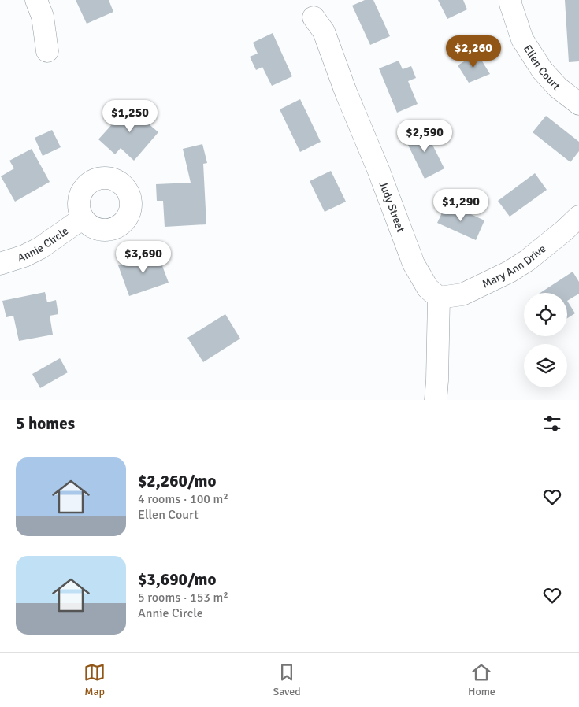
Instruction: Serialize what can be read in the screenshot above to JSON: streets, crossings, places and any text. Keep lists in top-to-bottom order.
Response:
{
  "streets": {
    "street": [
      "Ellen Court",
      "Judy Street",
      "Annie Circle",
      "Mary Ann Drive"
    ]
  },
  "crossings": [
    ["Judy Street", "Mary Ann Drive"]
  ],
  "page": {
    "price": [
      "$2,260",
      "$1,250",
      "$2,590",
      "$1,290",
      "$3,690"
    ],
    "heading": "5 homes",
    "list": [
      {
        "name": "$2,260/mo",
        "note": "4 rooms · 100 m² · Ellen Court"
      },
      {
        "name": "$3,690/mo",
        "note": "5 rooms · 153 m² · Annie Circle"
      }
    ],
    "tabs": ["Map", "Saved", "Home"]
  }
}
